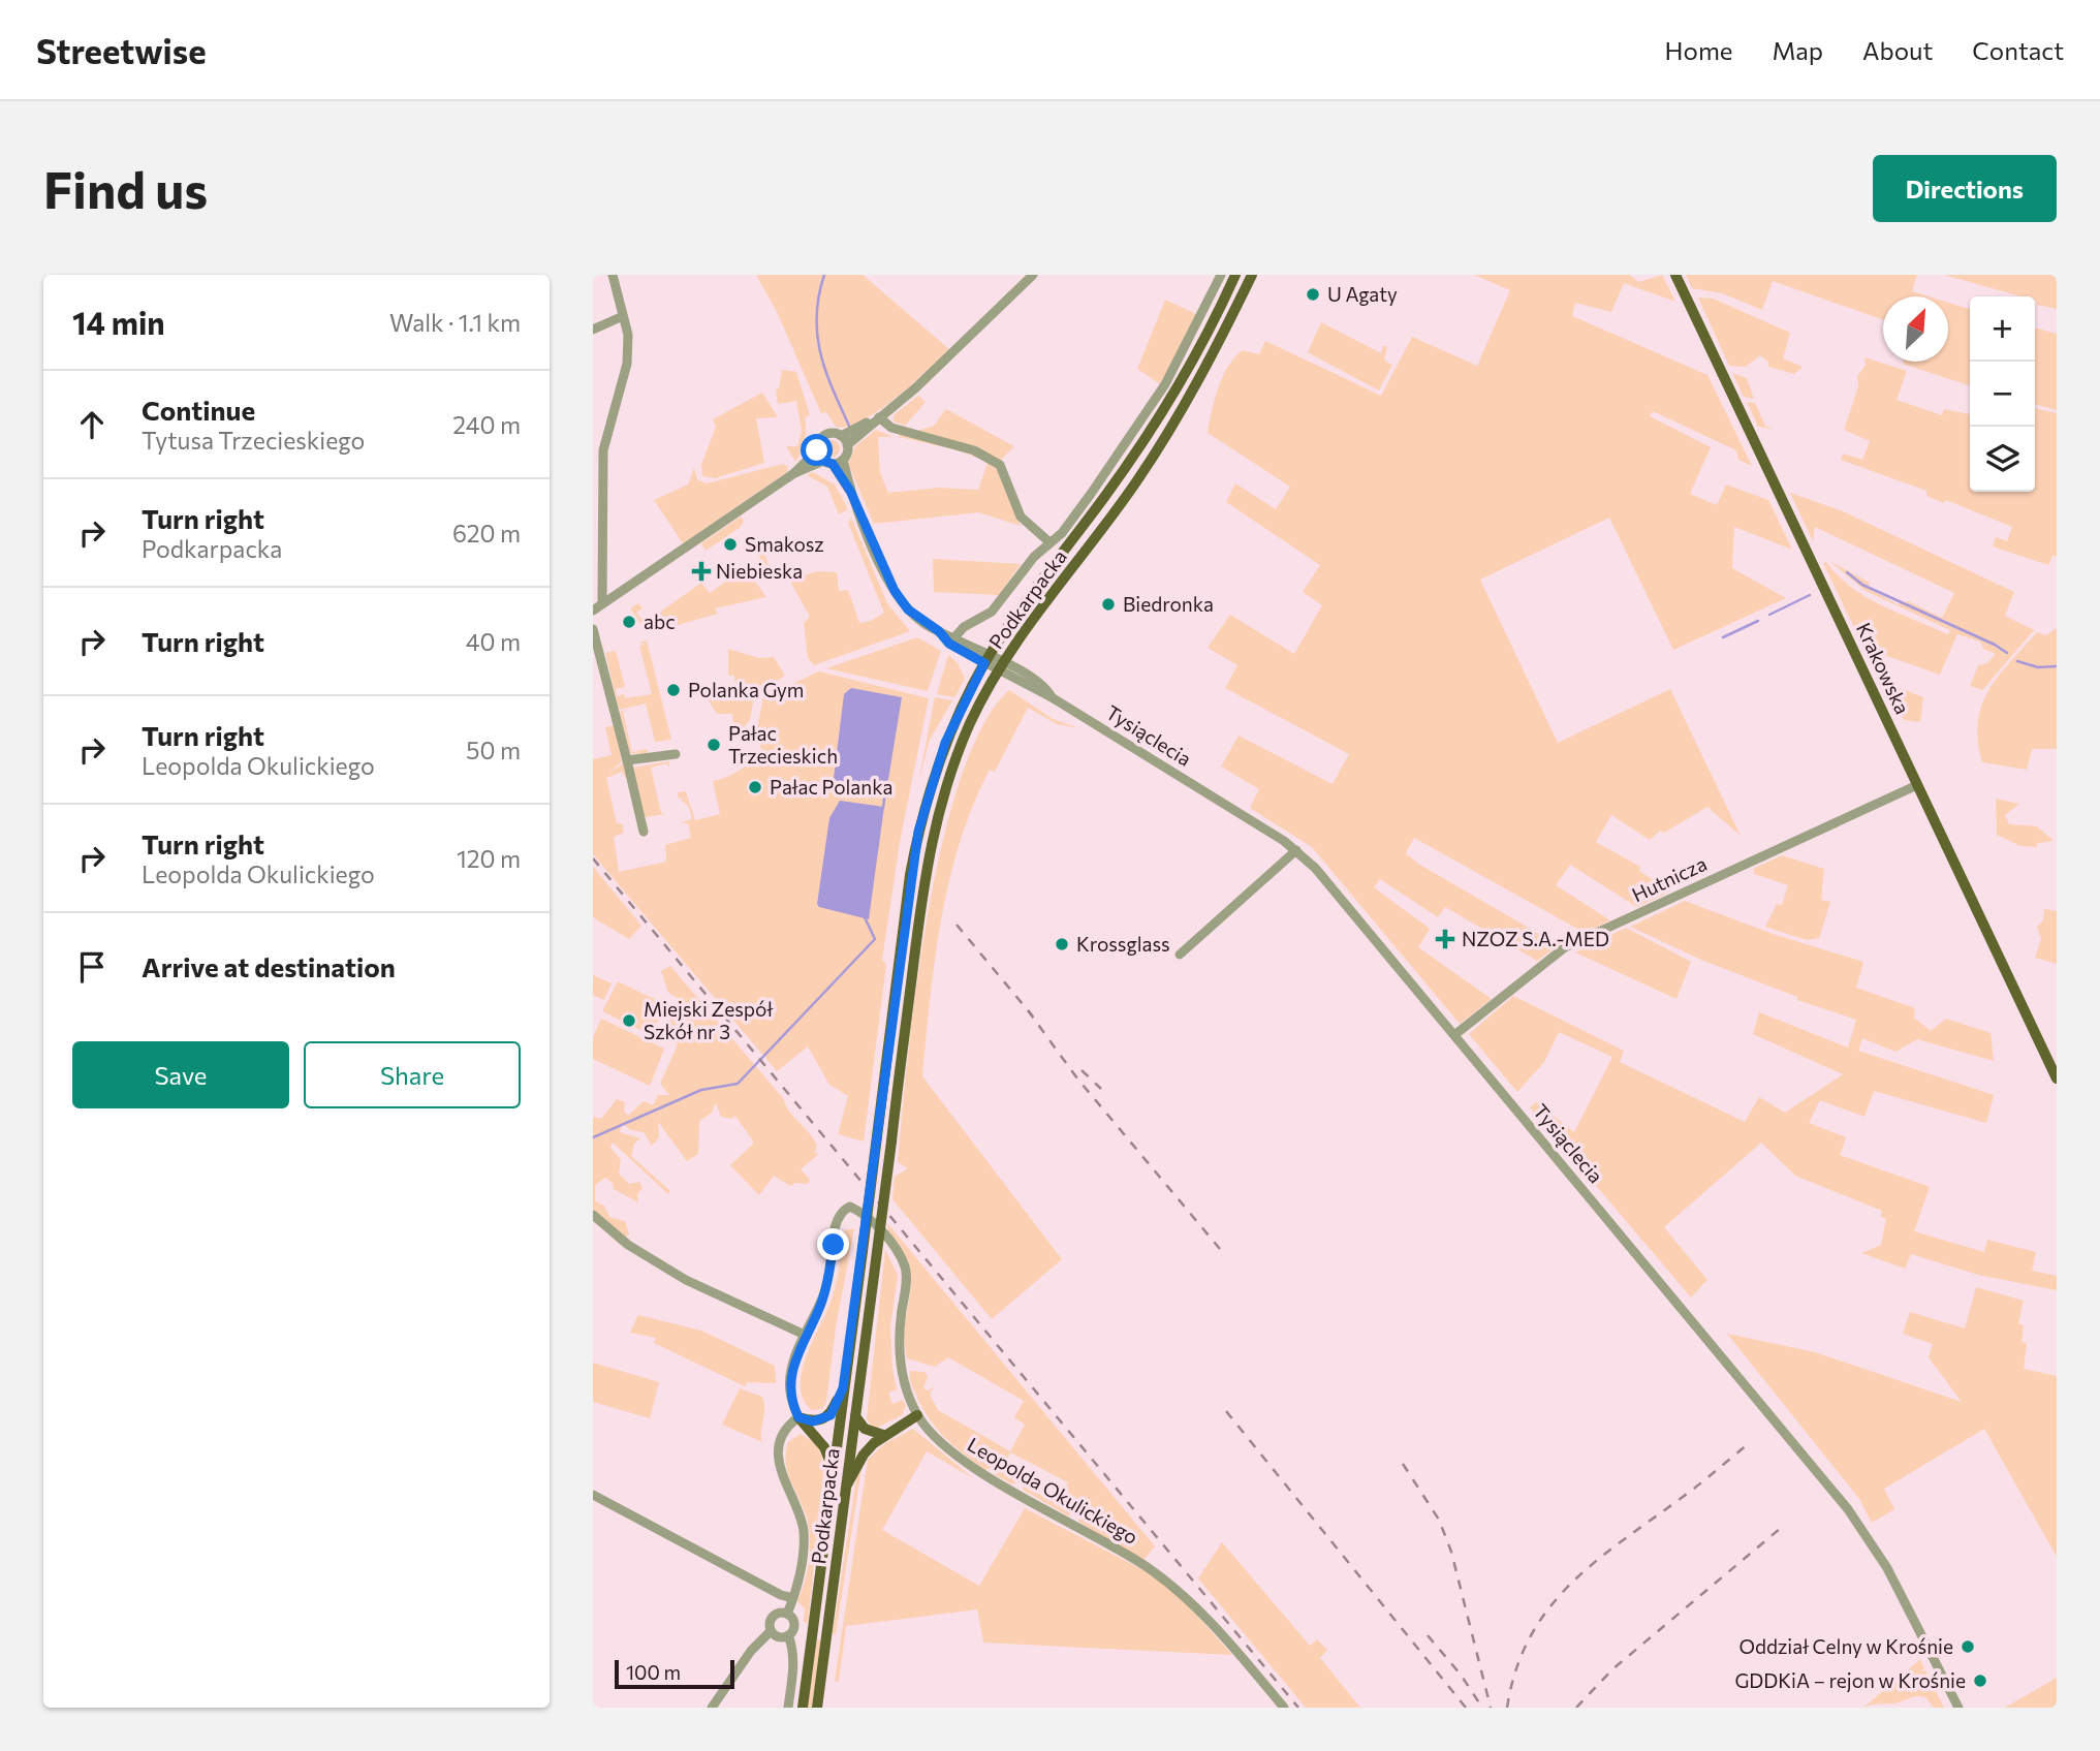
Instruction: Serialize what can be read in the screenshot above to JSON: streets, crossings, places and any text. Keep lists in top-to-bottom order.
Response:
{
  "streets": {
    "main road": ["Podkarpacka", "Krakowska"],
    "street": ["Tysiąclecia", "Hutnicza", "Leopolda Okulickiego"]
  },
  "crossings": [
    ["Podkarpacka", "Tysiąclecia"],
    ["Krakowska", "Hutnicza"],
    ["Tysiąclecia", "Hutnicza"]
  ],
  "places": {
    "other": [
      "U Agaty",
      "Smakosz",
      "Biedronka",
      "abc",
      "Polanka Gym",
      "Pałac Trzecieskich",
      "Pałac Polanka",
      "Krossglass",
      "Miejski Zespół Szkół nr 3",
      "Oddział Celny w Krośnie",
      "GDDKiA – rejon w Krośnie"
    ],
    "health": ["Niebieska", "NZOZ S.A.-MED"]
  },
  "scale_bar": "100 m",
  "north": "top right",
  "page": {
    "header": "Streetwise",
    "nav": [
      "Home",
      "Map",
      "About",
      "Contact"
    ],
    "buttons": [
      "Directions",
      ["Save", "Share"]
    ],
    "title": "Find us",
    "heading": ["14 min", "Walk · 1.1 km"],
    "map_buttons": ["+", "−"],
    "list": [
      ["Continue", "Tytusa Trzecieskiego", "240 m"],
      ["Turn right", "Podkarpacka", "620 m"],
      ["Turn right", "40 m"],
      ["Turn right", "Leopolda Okulickiego", "50 m"],
      ["Turn right", "Leopolda Okulickiego", "120 m"],
      "Arrive at destination"
    ],
    "scale": "100 m"
  }
}
